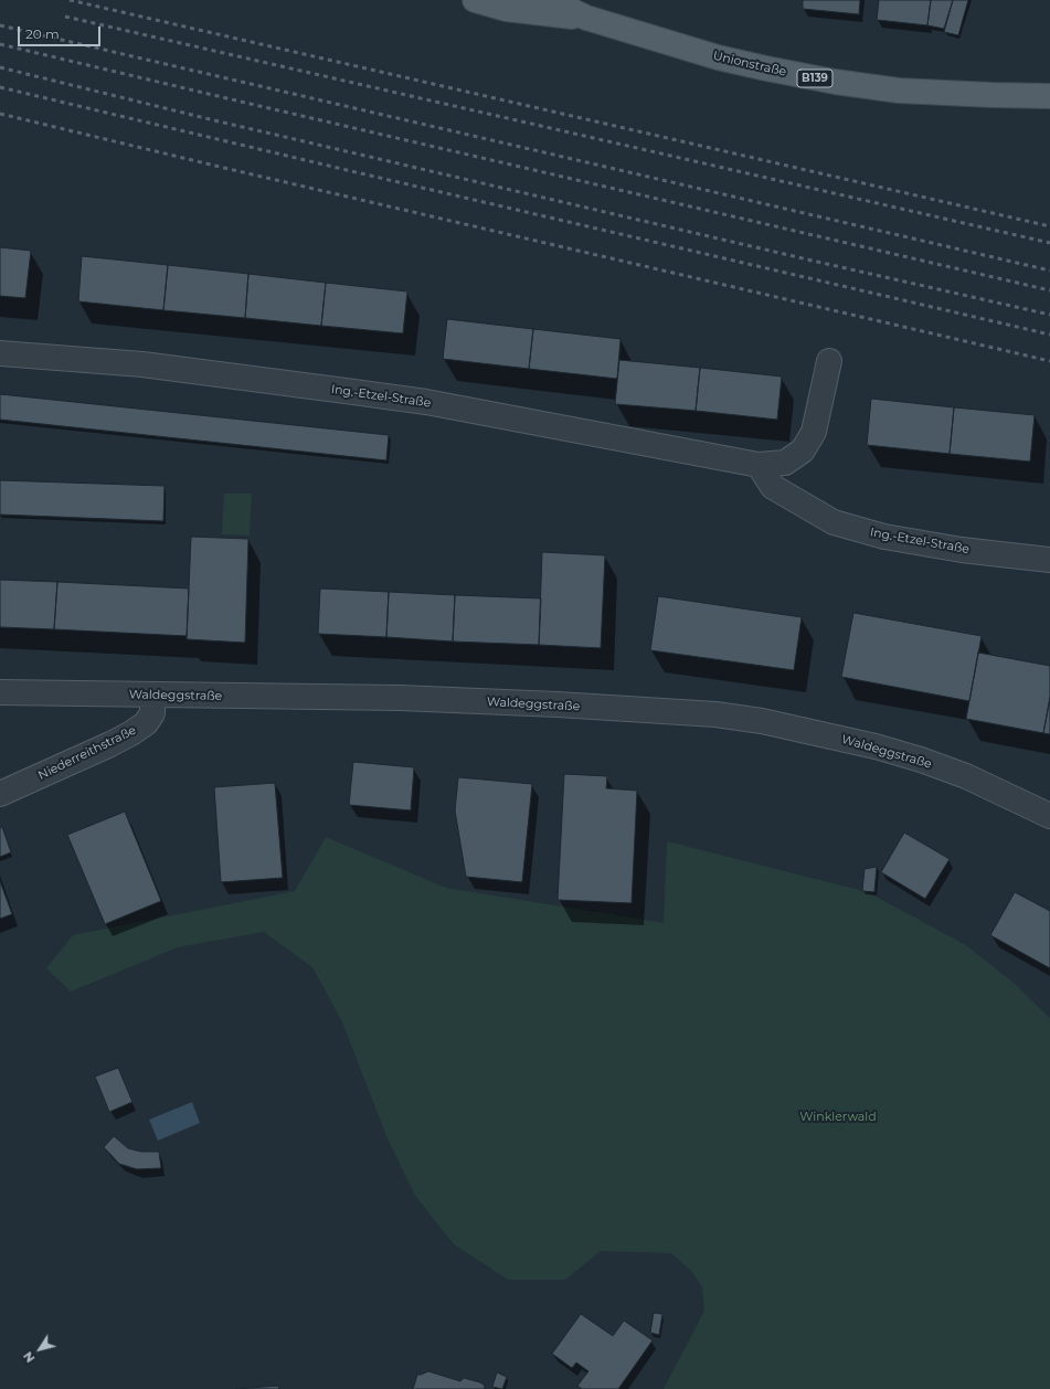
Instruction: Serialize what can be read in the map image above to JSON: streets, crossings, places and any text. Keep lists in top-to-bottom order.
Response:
{
  "streets": {
    "main road": ["Unionstraße", "B139"],
    "street": ["Ing.-Etzel-Straße", "Waldeggstraße", "Niederreithstraße"]
  },
  "crossings": [
    ["Waldeggstraße", "Niederreithstraße"]
  ],
  "parks": ["Winklerwald"],
  "scale_bar": "20 m",
  "north": "bottom left"
}
